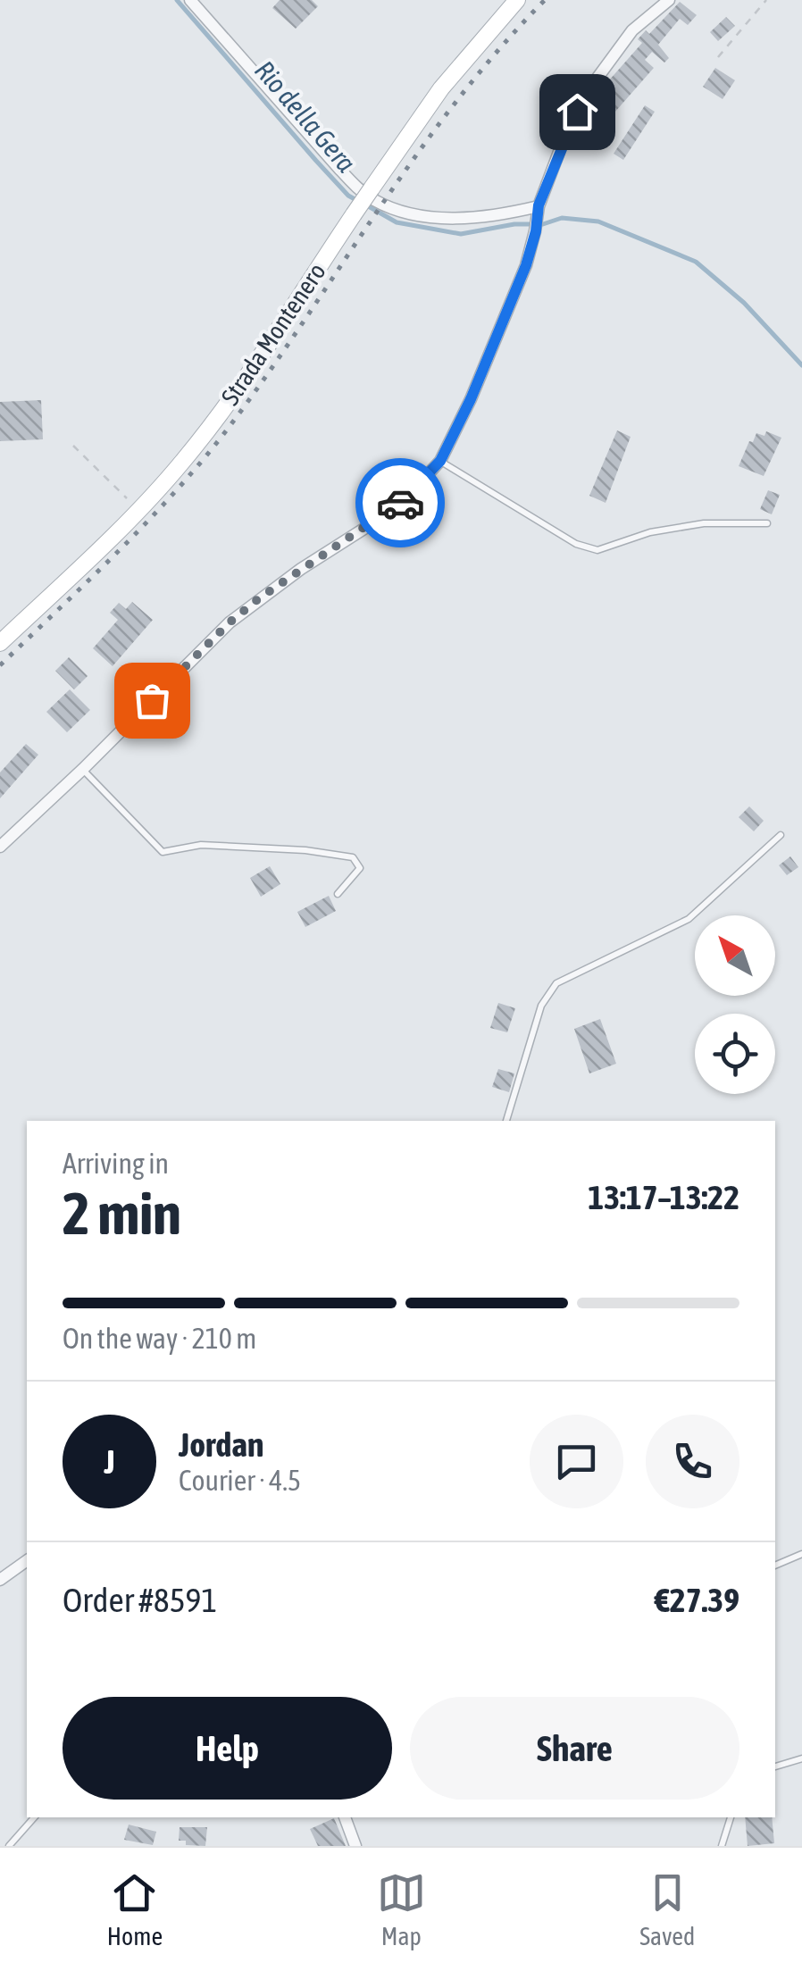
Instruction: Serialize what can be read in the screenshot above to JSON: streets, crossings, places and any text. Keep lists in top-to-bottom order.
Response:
{
  "streets": {
    "main road": ["Strada Montenero"]
  },
  "water": ["Rio della Gera"],
  "north": "top left",
  "page": {
    "heading": ["2 min", "Arriving in", "13:17–13:22"],
    "panel": [
      "Jordan",
      "Courier · 4.5",
      "Order #8591",
      "€27.39"
    ],
    "bar": "On the way · 210 m",
    "round": "J",
    "buttons": ["Help", "Share"],
    "tabs": ["Home", "Map", "Saved"]
  }
}
